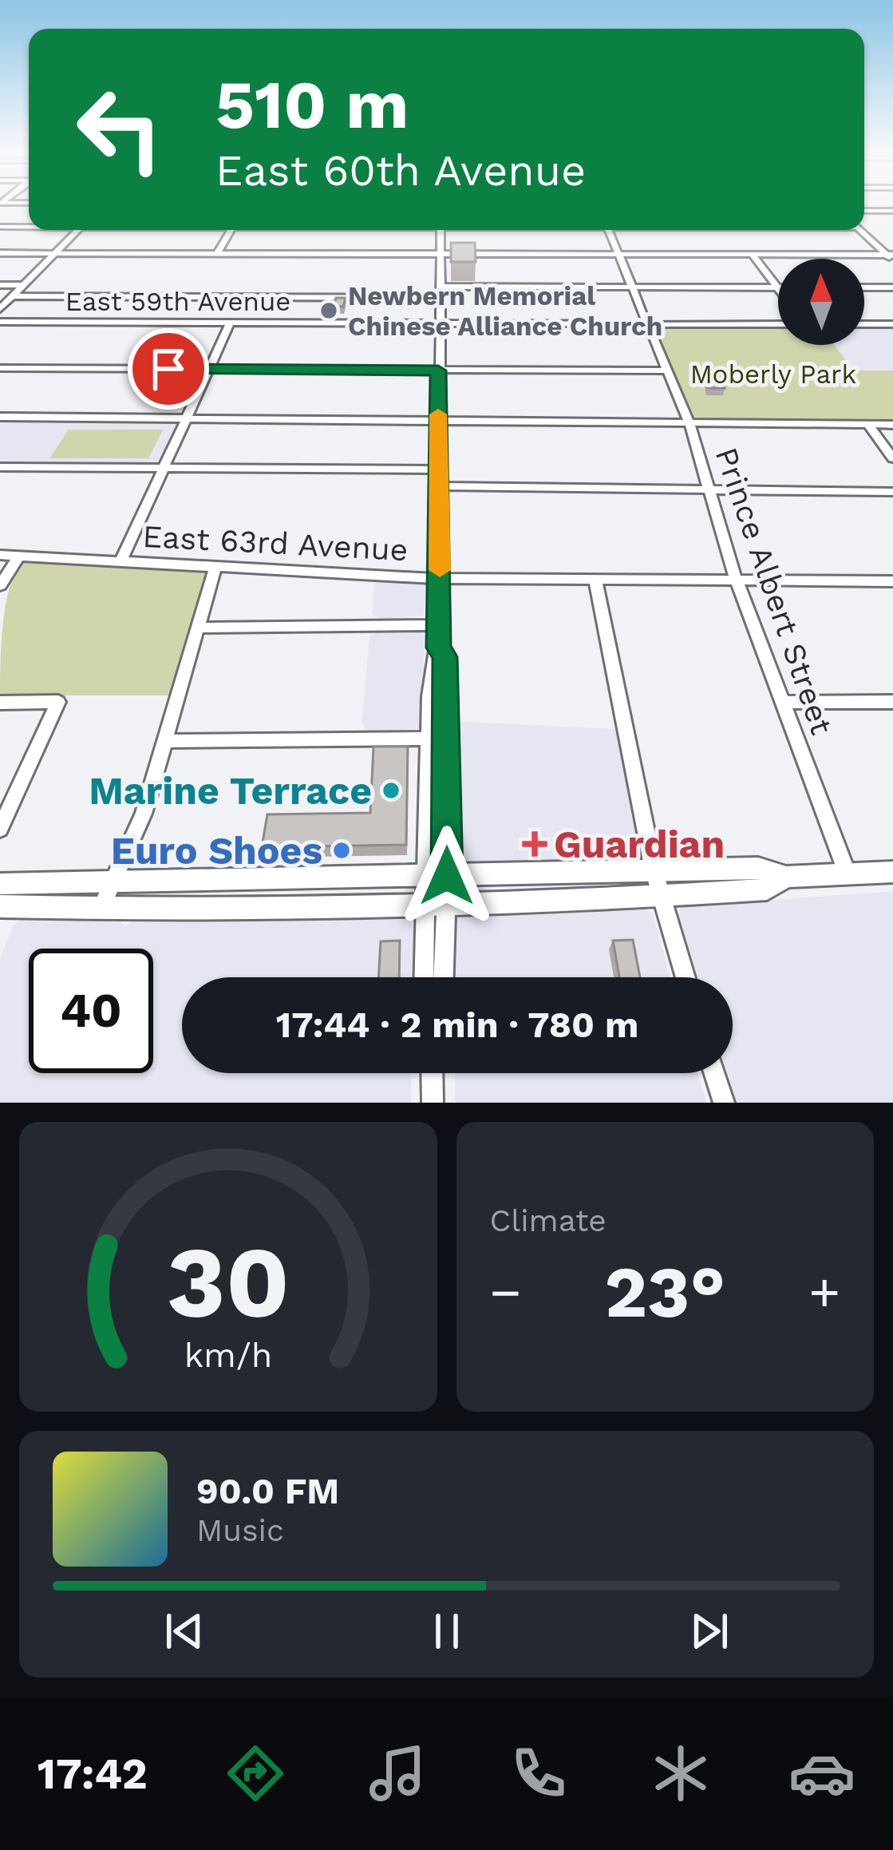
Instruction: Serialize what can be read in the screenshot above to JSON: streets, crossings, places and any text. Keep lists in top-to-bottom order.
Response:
{
  "streets": {
    "street": ["East 59th Avenue", "East 63rd Avenue", "Prince Albert Street"]
  },
  "crossings": [
    ["East 59th Avenue", "Prince Albert Street"],
    ["East 63rd Avenue", "Prince Albert Street"]
  ],
  "parks": ["Moberly Park"],
  "places": {
    "other": ["Newbern Memorial Chinese Alliance Church", "Marine Terrace", "Euro Shoes"],
    "health": ["Guardian"]
  },
  "north": "top",
  "page": {
    "turn": ["510 m", "East 60th Avenue"],
    "limit": "40",
    "trip": "17:44 · 2 min · 780 m",
    "tile": "Climate",
    "heat": ["−", "23°", "+"],
    "song": ["90.0 FM", "Music"],
    "tabs": "17:42",
    "gauge": ["30", "km/h"]
  }
}
